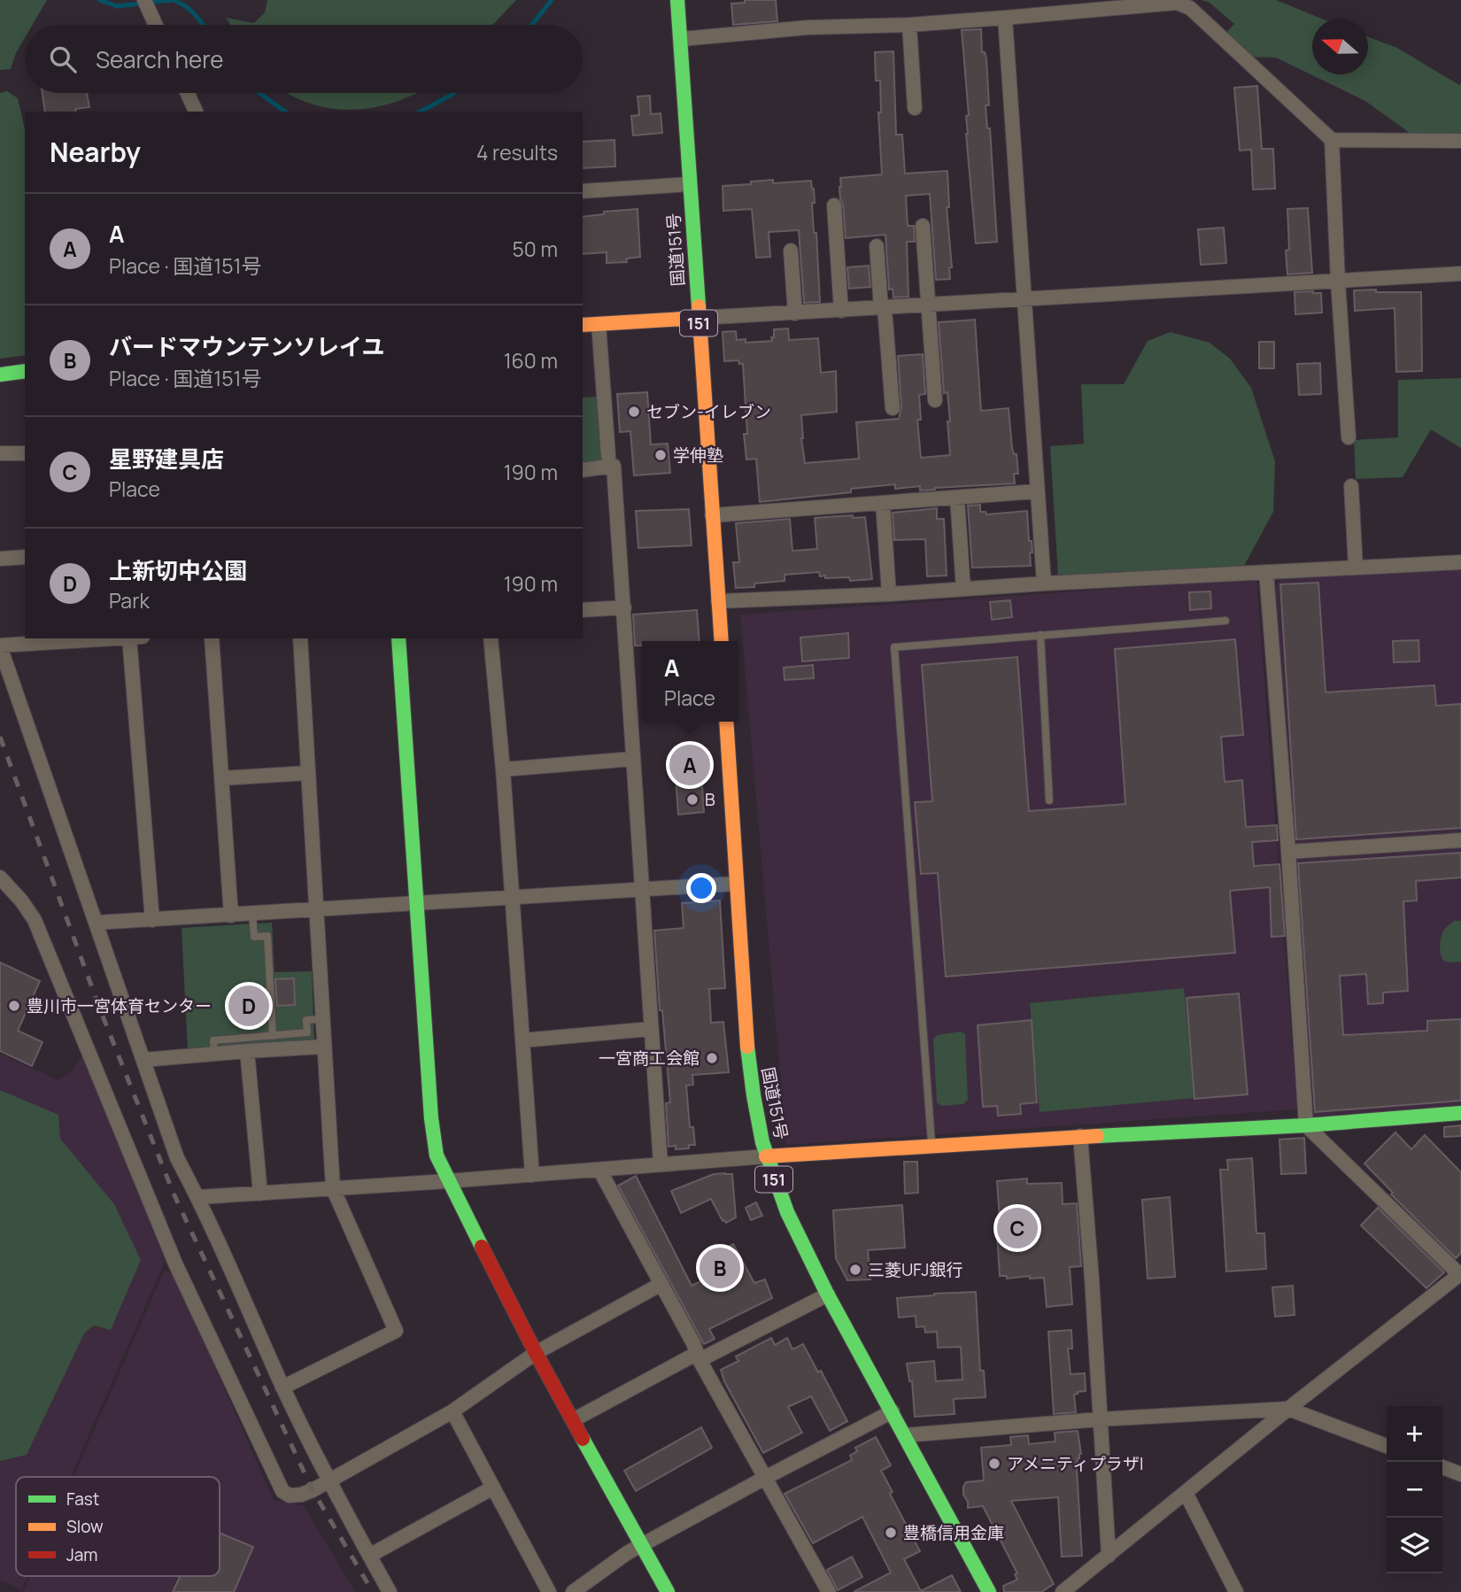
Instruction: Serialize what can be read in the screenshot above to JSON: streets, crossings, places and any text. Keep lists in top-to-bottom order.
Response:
{
  "streets": {
    "main road": ["国道151号", "151"]
  },
  "places": [
    "セブン-イレブン",
    "学伸塾",
    "B",
    "豊川市一宮体育センター",
    "一宮商工会館",
    "三菱UFJ銀行",
    "アメニティプラザI",
    "豊橋信用金庫"
  ],
  "legend": ["Fast", "Slow", "Jam"],
  "north": "left",
  "page": {
    "search": "Search here",
    "heading": ["Nearby", "4 results"],
    "list": [
      {
        "mark": "A",
        "name": "A",
        "note": "Place · 国道151号",
        "value": "50 m"
      },
      {
        "mark": "B",
        "name": "バードマウンテンソレイユ",
        "note": "Place · 国道151号",
        "value": "160 m"
      },
      {
        "mark": "C",
        "name": "星野建具店",
        "note": "Place",
        "value": "190 m"
      },
      {
        "mark": "D",
        "name": "上新切中公園",
        "note": "Park",
        "value": "190 m"
      }
    ],
    "popup": ["A", "Place"],
    "pins": [
      "A",
      "D",
      "C",
      "B"
    ],
    "map_buttons": ["+", "−"]
  }
}
